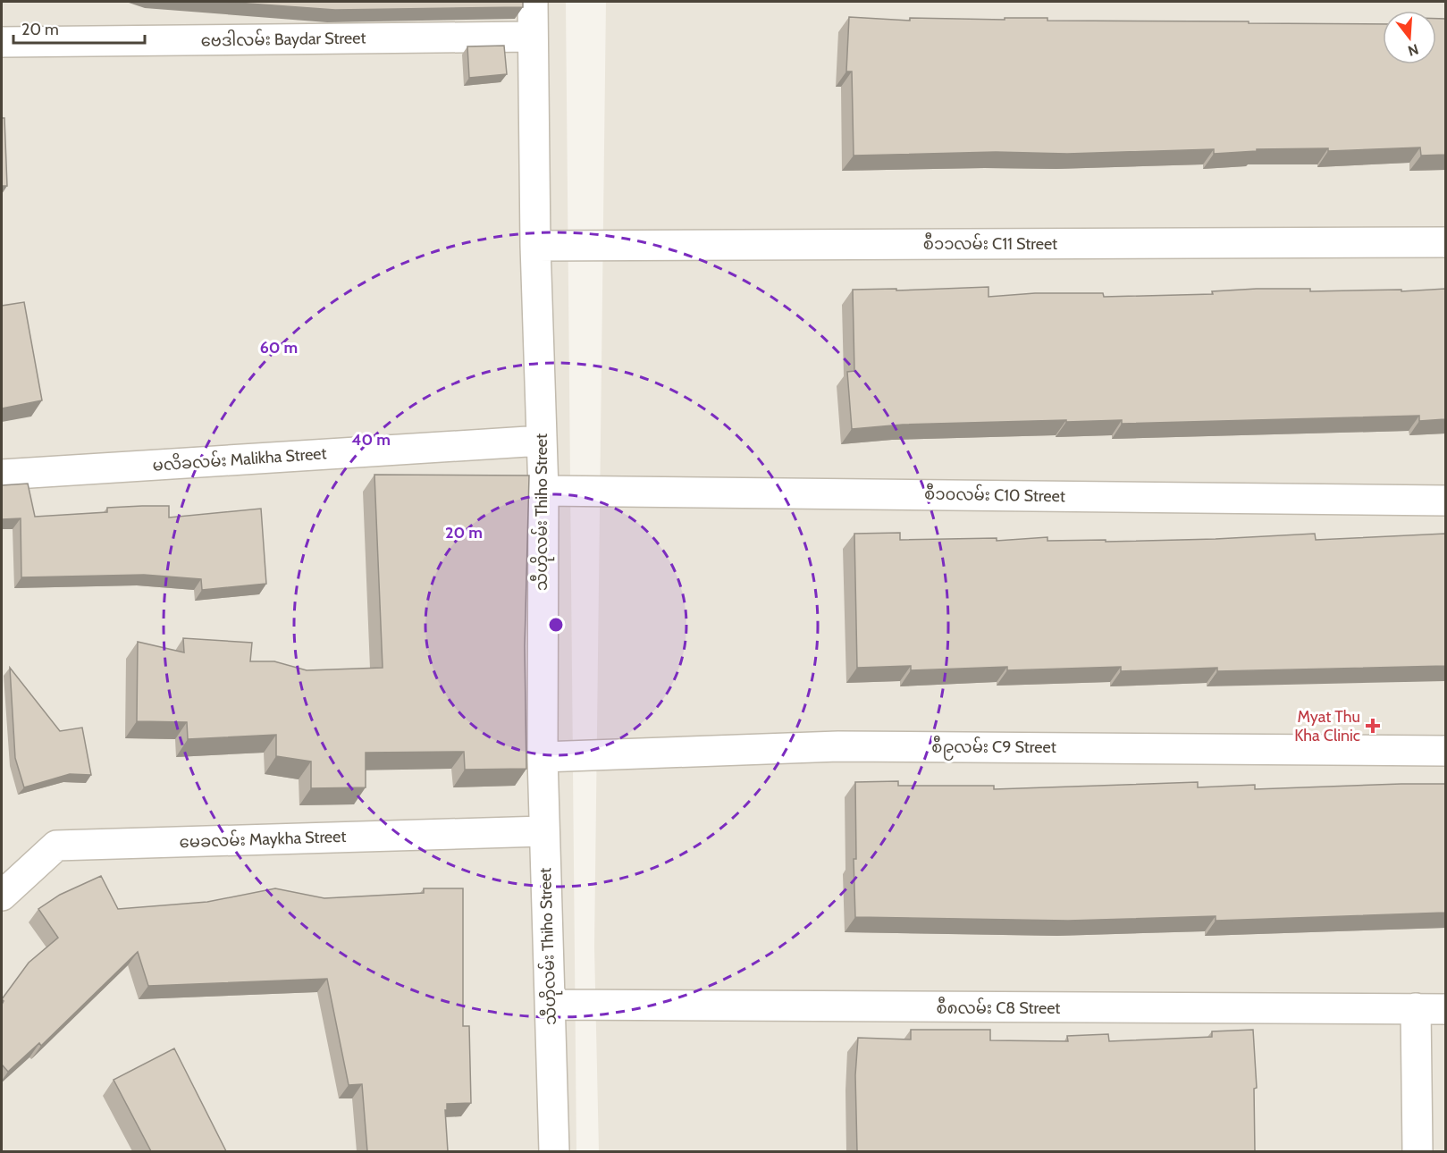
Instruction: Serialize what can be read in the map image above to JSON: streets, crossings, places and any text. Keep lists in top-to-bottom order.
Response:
{
  "streets": {
    "street": [
      "ဗေဒါလမ်း Baydar Street",
      "စီ၁၁လမ်း C11 Street",
      "မလိခလမ်း Malikha Street",
      "စီ၁၀လမ်း C10 Street",
      "သီဟိုလမ်း Thiho Street",
      "စီ၉လမ်း C9 Street",
      "မေခလမ်း Maykha Street",
      "စီ၈လမ်း C8 Street"
    ]
  },
  "crossings": [
    ["ဗေဒါလမ်း Baydar Street", "သီဟိုလမ်း Thiho Street"],
    ["စီ၁၁လမ်း C11 Street", "သီဟိုလမ်း Thiho Street"],
    ["မလိခလမ်း Malikha Street", "သီဟိုလမ်း Thiho Street"],
    ["စီ၁၀လမ်း C10 Street", "သီဟိုလမ်း Thiho Street"],
    ["သီဟိုလမ်း Thiho Street", "စီ၉လမ်း C9 Street"],
    ["သီဟိုလမ်း Thiho Street", "မေခလမ်း Maykha Street"],
    ["သီဟိုလမ်း Thiho Street", "စီ၈လမ်း C8 Street"]
  ],
  "places": {
    "health": ["Myat Thu Kha Clinic"]
  },
  "scale_bar": "20 m",
  "north": "bottom",
  "rings": ["60 m", "40 m", "20 m"]
}
